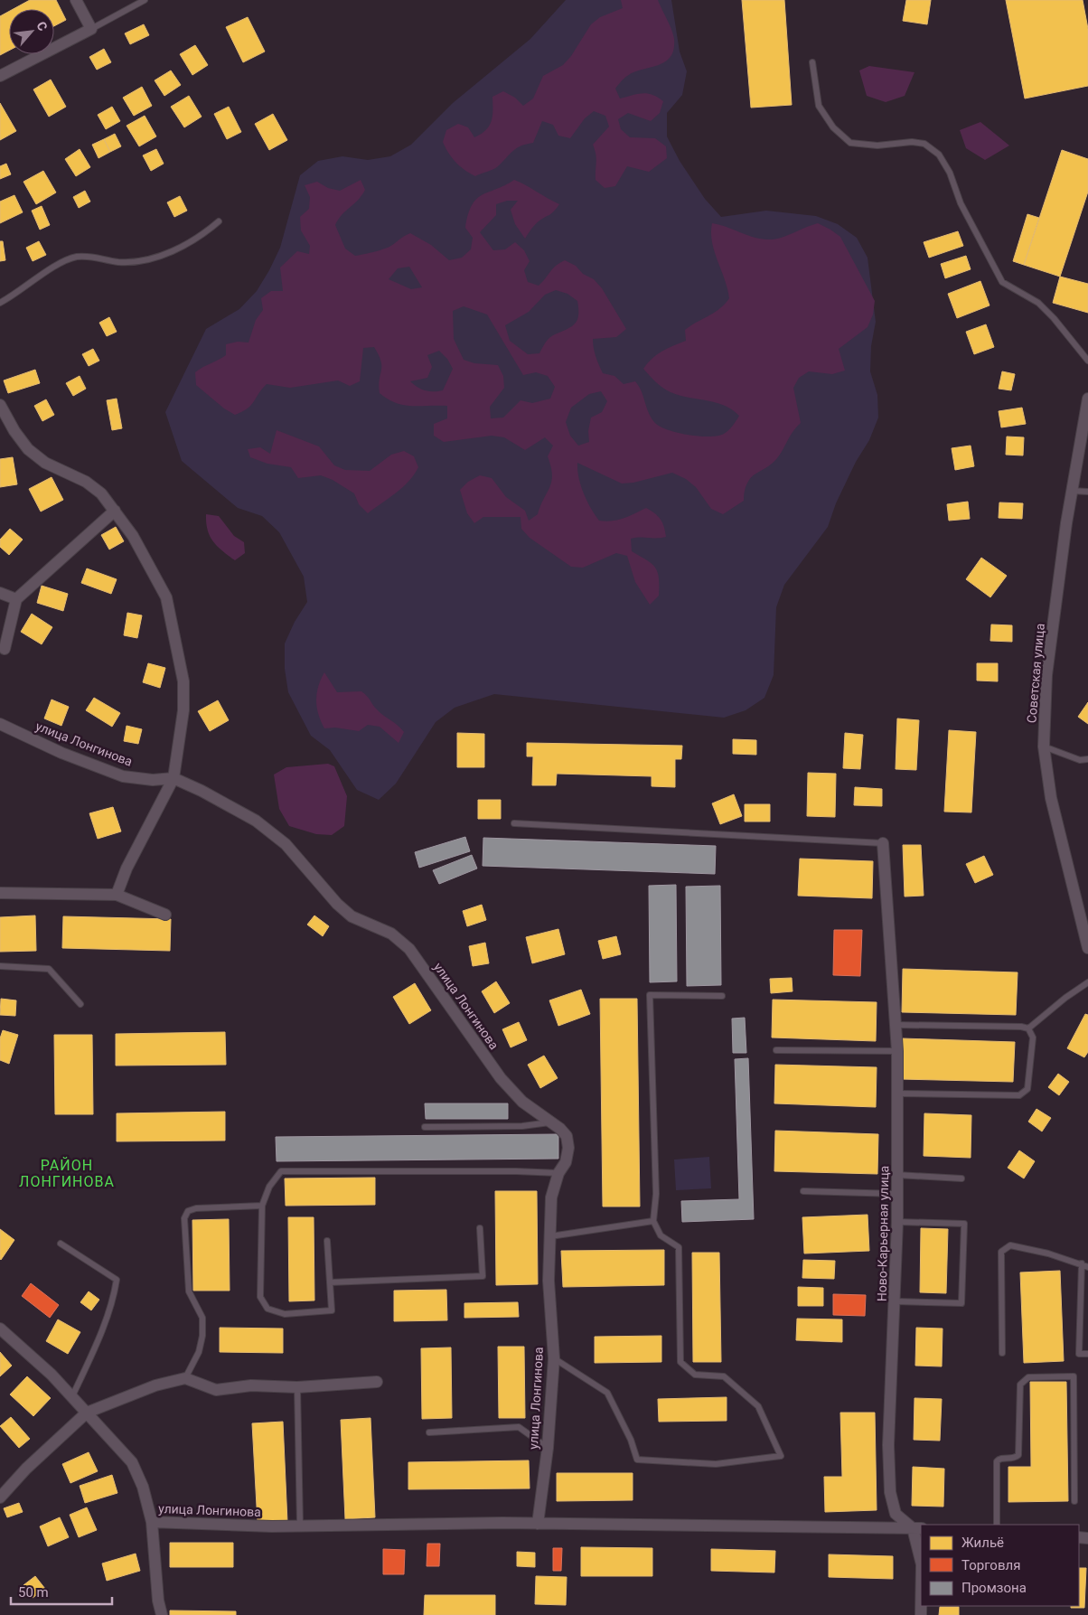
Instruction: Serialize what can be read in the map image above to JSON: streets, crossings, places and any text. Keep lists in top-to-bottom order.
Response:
{
  "streets": {
    "street": ["Советская улица", "улица Лонгинова", "Ново-Карьерная улица"]
  },
  "crossings": [
    ["улица Лонгинова", "Ново-Карьерная улица"]
  ],
  "districts": ["РАЙОН ЛОНГИНОВА"],
  "legend": ["Жильё", "Торговля", "Промзона"],
  "scale_bar": "50 m",
  "north": "top right"
}
